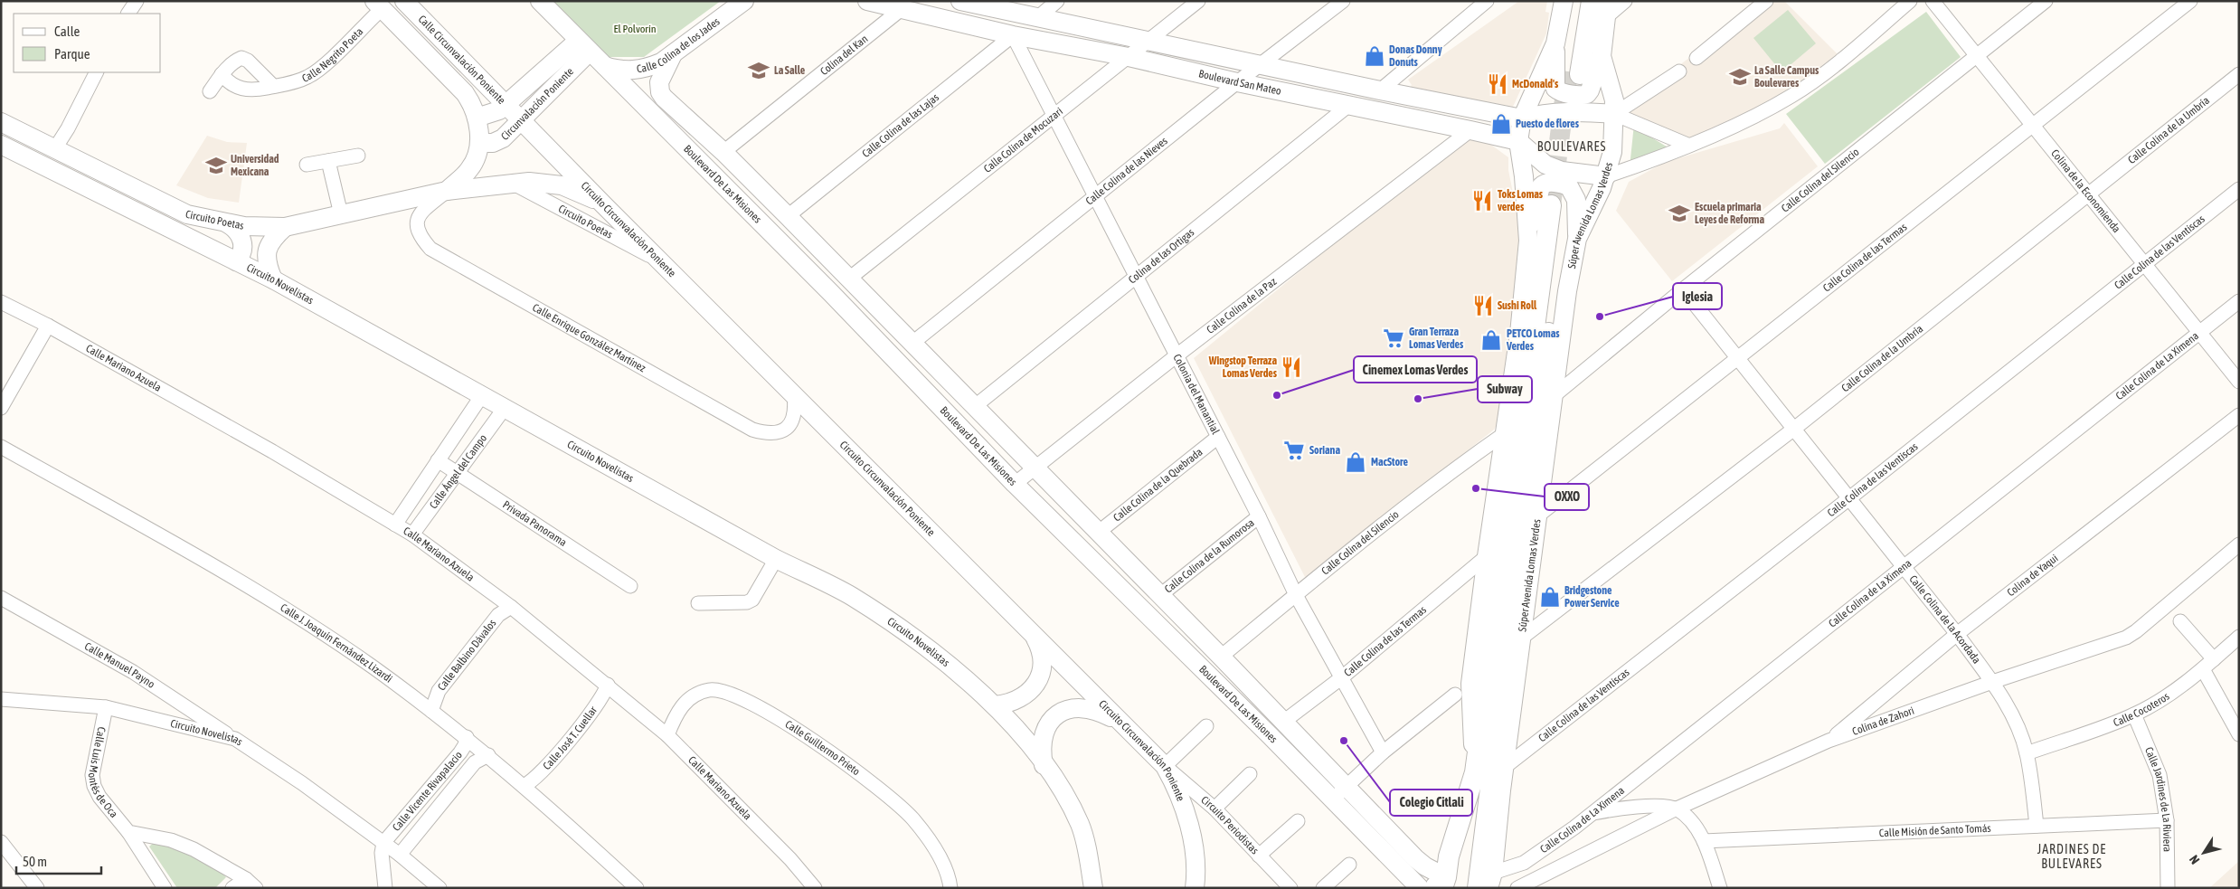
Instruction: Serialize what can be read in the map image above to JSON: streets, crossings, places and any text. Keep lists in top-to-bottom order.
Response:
{
  "streets": {
    "main road": [
      "Calle Colina de los Jades",
      "Calle Circunvalación Poniente",
      "Boulevard San Mateo",
      "Circunvalación Poniente",
      "Boulevard De Las Misiones",
      "Súper Avenida Lomas Verdes",
      "Circuito Poetas",
      "Circuito Circunvalación Poniente",
      "Circuito Novelistas"
    ],
    "street": [
      "Calle Negrito Poeta",
      "Colina del Kan",
      "Calle Colina de las Lajas",
      "Calle Colina de la Umbría",
      "Calle Colina de Mocuzari",
      "Calle Colina de las Nieves",
      "Calle Colina del Silencio",
      "Colina de la Economienda",
      "Calle Colina de las Ventiscas",
      "Colina de las Ortigas",
      "Calle Colina de las Termas",
      "Calle Colina de la Paz",
      "Calle Enrique González Martínez",
      "Calle Colina de La Ximena",
      "Calle Mariano Azuela",
      "Colonia del Manantial",
      "Calle Ángel del Campo",
      "Calle Colina de la Quebrada",
      "Privada Panorama",
      "Calle Colina de la Rumorosa",
      "Colina de Yaqui",
      "Calle Colina de la Acordada",
      "Calle J. Joaquín Fernández Lizardi",
      "Calle Balbino Dávalos",
      "Calle Manuel Payno",
      "Calle Cocoteros",
      "Colina de Zahori",
      "Calle José T. Cuellar",
      "Calle Guillermo Prieto",
      "Calle Luis Montés de Oca",
      "Calle Vicente Rivapalacio",
      "Calle Jardines de La Riviera",
      "Circuito Periodistas",
      "Calle Misión de Santo Tomás"
    ]
  },
  "crossings": [
    ["Calle Colina de los Jades", "Boulevard De Las Misiones"],
    ["Colina del Kan", "Boulevard San Mateo"],
    ["Colina del Kan", "Boulevard De Las Misiones"],
    ["Calle Circunvalación Poniente", "Circunvalación Poniente"],
    ["Calle Circunvalación Poniente", "Circuito Circunvalación Poniente"],
    ["Boulevard San Mateo", "Calle Colina de las Lajas"],
    ["Boulevard San Mateo", "Calle Colina de Mocuzari"],
    ["Boulevard San Mateo", "Calle Colina de las Nieves"],
    ["Boulevard San Mateo", "Súper Avenida Lomas Verdes"],
    ["Boulevard San Mateo", "Colina de las Ortigas"],
    ["Boulevard San Mateo", "Calle Colina de la Paz"],
    ["Boulevard San Mateo", "Colonia del Manantial"],
    ["Circunvalación Poniente", "Boulevard De Las Misiones"],
    ["Circunvalación Poniente", "Circuito Circunvalación Poniente"],
    ["Calle Colina de las Lajas", "Boulevard De Las Misiones"],
    ["Calle Colina de las Lajas", "Colonia del Manantial"],
    ["Calle Colina de la Umbría", "Colina de la Economienda"],
    ["Calle Colina de la Umbría", "Súper Avenida Lomas Verdes"],
    ["Calle Colina de la Umbría", "Calle Colina de la Acordada"],
    ["Calle Colina de Mocuzari", "Boulevard De Las Misiones"],
    ["Calle Colina de Mocuzari", "Colonia del Manantial"],
    ["Calle Colina de las Nieves", "Boulevard De Las Misiones"],
    ["Calle Colina de las Nieves", "Colonia del Manantial"],
    ["Calle Colina del Silencio", "Boulevard De Las Misiones"],
    ["Calle Colina del Silencio", "Colina de la Economienda"],
    ["Calle Colina del Silencio", "Súper Avenida Lomas Verdes"],
    ["Calle Colina del Silencio", "Colonia del Manantial"],
    ["Calle Colina del Silencio", "Calle Colina de la Acordada"],
    ["Boulevard De Las Misiones", "Súper Avenida Lomas Verdes"],
    ["Boulevard De Las Misiones", "Colina de las Ortigas"],
    ["Boulevard De Las Misiones", "Calle Colina de las Termas"],
    ["Boulevard De Las Misiones", "Calle Colina de la Paz"],
    ["Boulevard De Las Misiones", "Calle Colina de la Quebrada"],
    ["Boulevard De Las Misiones", "Calle Colina de la Rumorosa"],
    ["Colina de la Economienda", "Calle Colina de las Ventiscas"],
    ["Colina de la Economienda", "Calle Colina de las Termas"],
    ["Colina de la Economienda", "Calle Colina de La Ximena"],
    ["Súper Avenida Lomas Verdes", "Calle Colina de las Ventiscas"],
    ["Súper Avenida Lomas Verdes", "Calle Colina de las Termas"],
    ["Súper Avenida Lomas Verdes", "Calle Colina de La Ximena"],
    ["Circuito Poetas", "Circuito Circunvalación Poniente"],
    ["Circuito Poetas", "Calle Enrique González Martínez"],
    ["Circuito Circunvalación Poniente", "Calle Enrique González Martínez"],
    ["Circuito Circunvalación Poniente", "Circuito Periodistas"],
    ["Calle Colina de las Ventiscas", "Calle Colina de la Acordada"],
    ["Colina de las Ortigas", "Colonia del Manantial"],
    ["Calle Colina de las Termas", "Colonia del Manantial"],
    ["Calle Colina de las Termas", "Calle Colina de la Acordada"],
    ["Circuito Novelistas", "Calle Ángel del Campo"],
    ["Circuito Novelistas", "Calle Manuel Payno"],
    ["Circuito Novelistas", "Calle Luis Montés de Oca"],
    ["Circuito Novelistas", "Calle Vicente Rivapalacio"],
    ["Calle Colina de la Paz", "Colonia del Manantial"],
    ["Calle Colina de La Ximena", "Calle Colina de la Acordada"],
    ["Calle Mariano Azuela", "Calle Ángel del Campo"],
    ["Calle Mariano Azuela", "Calle Balbino Dávalos"],
    ["Calle Mariano Azuela", "Calle José T. Cuellar"],
    ["Calle Mariano Azuela", "Calle Guillermo Prieto"],
    ["Colonia del Manantial", "Calle Colina de la Quebrada"],
    ["Colonia del Manantial", "Calle Colina de la Rumorosa"],
    ["Calle Ángel del Campo", "Privada Panorama"],
    ["Colina de Yaqui", "Calle Colina de la Acordada"],
    ["Colina de Yaqui", "Colina de Zahori"],
    ["Calle Colina de la Acordada", "Calle Cocoteros"],
    ["Calle Colina de la Acordada", "Colina de Zahori"],
    ["Calle Colina de la Acordada", "Calle Misión de Santo Tomás"],
    ["Calle J. Joaquín Fernández Lizardi", "Calle Balbino Dávalos"],
    ["Calle J. Joaquín Fernández Lizardi", "Calle José T. Cuellar"],
    ["Calle J. Joaquín Fernández Lizardi", "Calle Vicente Rivapalacio"],
    ["Calle Cocoteros", "Calle Jardines de La Riviera"],
    ["Calle Jardines de La Riviera", "Calle Misión de Santo Tomás"]
  ],
  "districts": ["BOULEVARES", "JARDINES DE BULEVARES"],
  "parks": ["El Polvorín"],
  "places": {
    "shop": [
      "Donas Donny Donuts",
      "Puesto de flores",
      "PETCO Lomas Verdes",
      "MacStore",
      "Bridgestone Power Service"
    ],
    "school or university": [
      "La Salle",
      "La Salle Campus Boulevares",
      "Universidad Mexicana",
      "Escuela primaria Leyes de Reforma"
    ],
    "restaurant": [
      "McDonald's",
      "Toks Lomas verdes",
      "Sushi Roll",
      "Wingstop Terraza Lomas Verdes"
    ],
    "other": [
      "Iglesia",
      "Cinemex Lomas Verdes",
      "Subway",
      "OXXO",
      "Colegio Citlali"
    ],
    "supermarket": ["Gran Terraza Lomas Verdes", "Soriana"]
  },
  "legend": ["Calle", "Parque"],
  "scale_bar": "50 m",
  "north": "bottom left"
}
